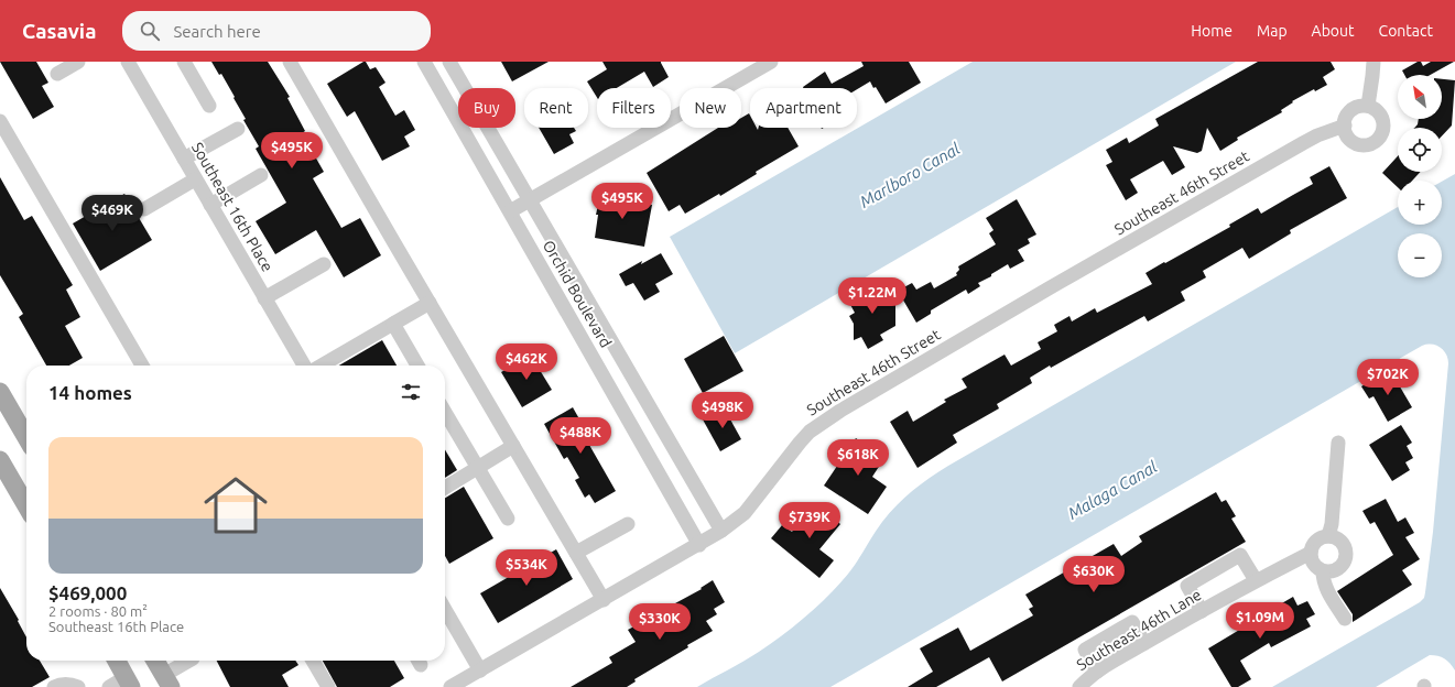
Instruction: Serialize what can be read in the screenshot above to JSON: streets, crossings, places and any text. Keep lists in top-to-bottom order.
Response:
{
  "streets": {
    "street": [
      "Southeast 46th Street",
      "Southeast 16th Place",
      "Orchid Boulevard",
      "Southeast 46th Lane"
    ]
  },
  "crossings": [
    ["Southeast 46th Street", "Orchid Boulevard"]
  ],
  "water": ["Marlboro Canal", "Malaga Canal"],
  "north": "top left",
  "page": {
    "header": "Casavia",
    "search": "Search here",
    "nav": [
      "Home",
      "Map",
      "About",
      "Contact"
    ],
    "map_buttons": ["+", "−"],
    "chip": [
      "Buy",
      "Rent",
      "Filters",
      "New",
      "Apartment"
    ],
    "price": [
      "$495K",
      "$495K",
      "$469K",
      "$1.22M",
      "$462K",
      "$702K",
      "$498K",
      "$488K",
      "$618K",
      "$739K",
      "$534K",
      "$630K",
      "$1.09M",
      "$330K"
    ],
    "heading": "14 homes",
    "list": [
      {
        "name": "$469,000",
        "note": "2 rooms · 80 m² · Southeast 16th Place"
      }
    ]
  }
}
